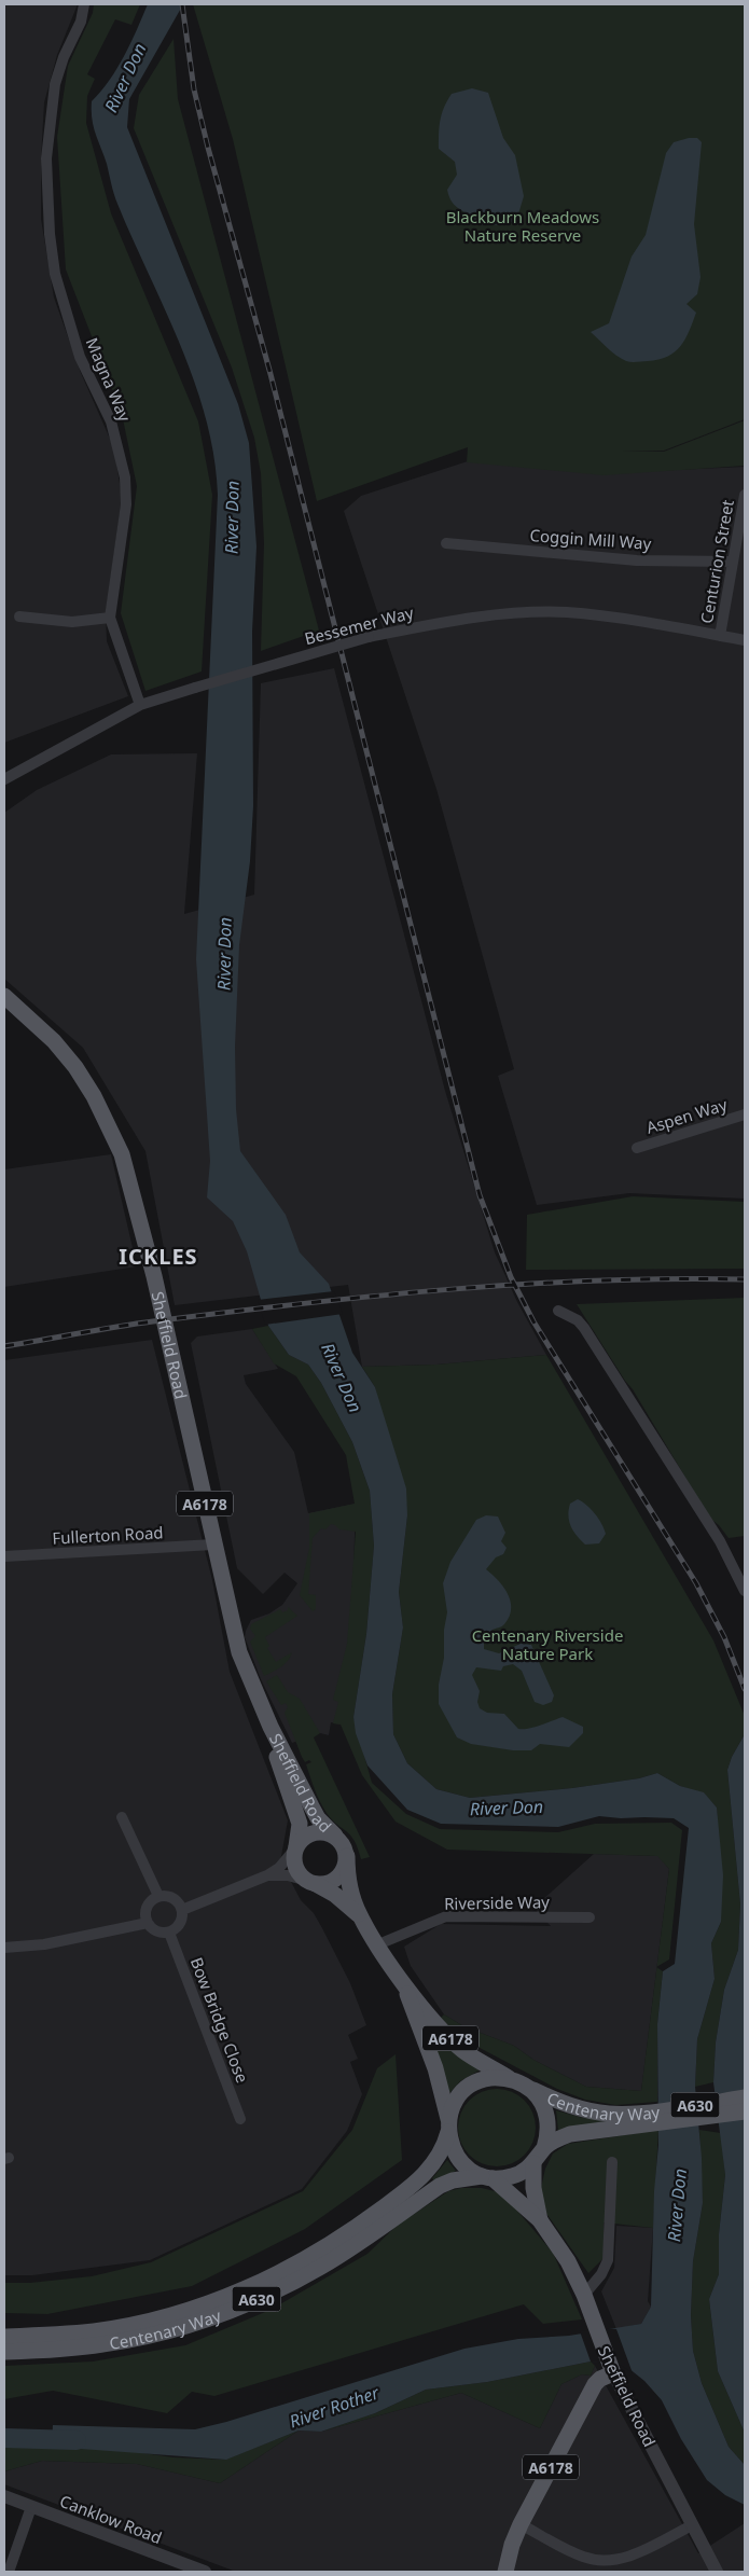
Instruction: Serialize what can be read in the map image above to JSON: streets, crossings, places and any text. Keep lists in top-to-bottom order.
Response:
{
  "streets": {
    "main road": [
      "Sheffield Road",
      "A6178",
      "Centenary Way",
      "A630"
    ],
    "street": [
      "Magna Way",
      "Coggin Mill Way",
      "Centurion Street",
      "Bessemer Way",
      "Aspen Way",
      "Fullerton Road",
      "Riverside Way",
      "Bow Bridge Close",
      "Canklow Road"
    ]
  },
  "crossings": [
    ["Magna Way", "Bessemer Way"],
    ["Coggin Mill Way", "Centurion Street"],
    ["Centurion Street", "Bessemer Way"],
    ["Sheffield Road", "A6178"],
    ["Sheffield Road", "Fullerton Road"],
    ["Sheffield Road", "Centenary Way"],
    ["Sheffield Road", "A630"],
    ["A6178", "Riverside Way"],
    ["A6178", "Centenary Way"],
    ["A6178", "A630"],
    ["Centenary Way", "A630"]
  ],
  "districts": ["ICKLES"],
  "water": ["River Don", "River Rother"],
  "parks": ["Blackburn Meadows Nature Reserve", "Centenary Riverside Nature Park"]
}
